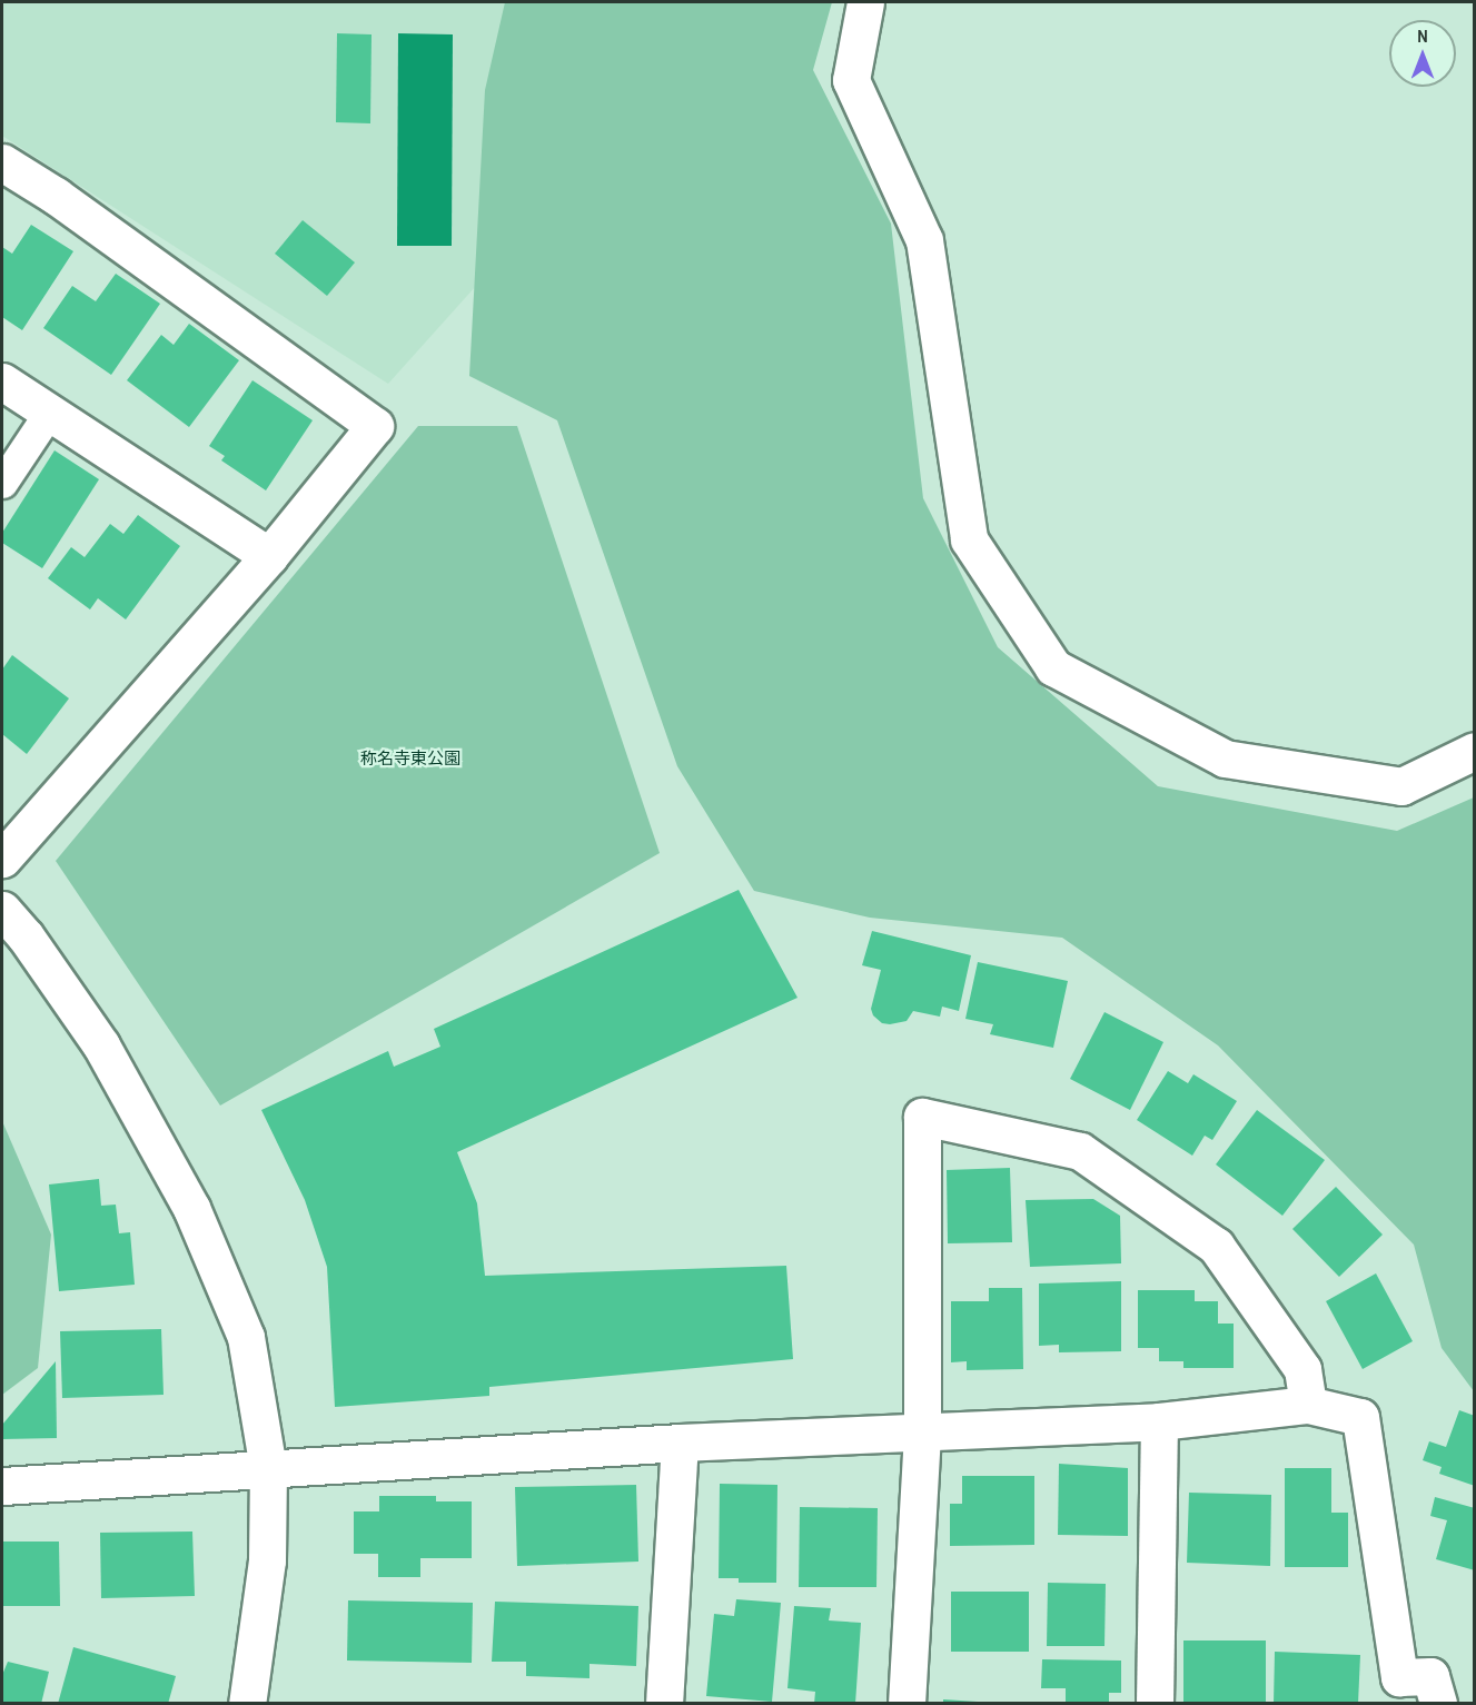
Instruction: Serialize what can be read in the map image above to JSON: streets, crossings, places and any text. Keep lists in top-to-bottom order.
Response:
{
  "parks": ["称名寺東公園"],
  "north": "top"
}
